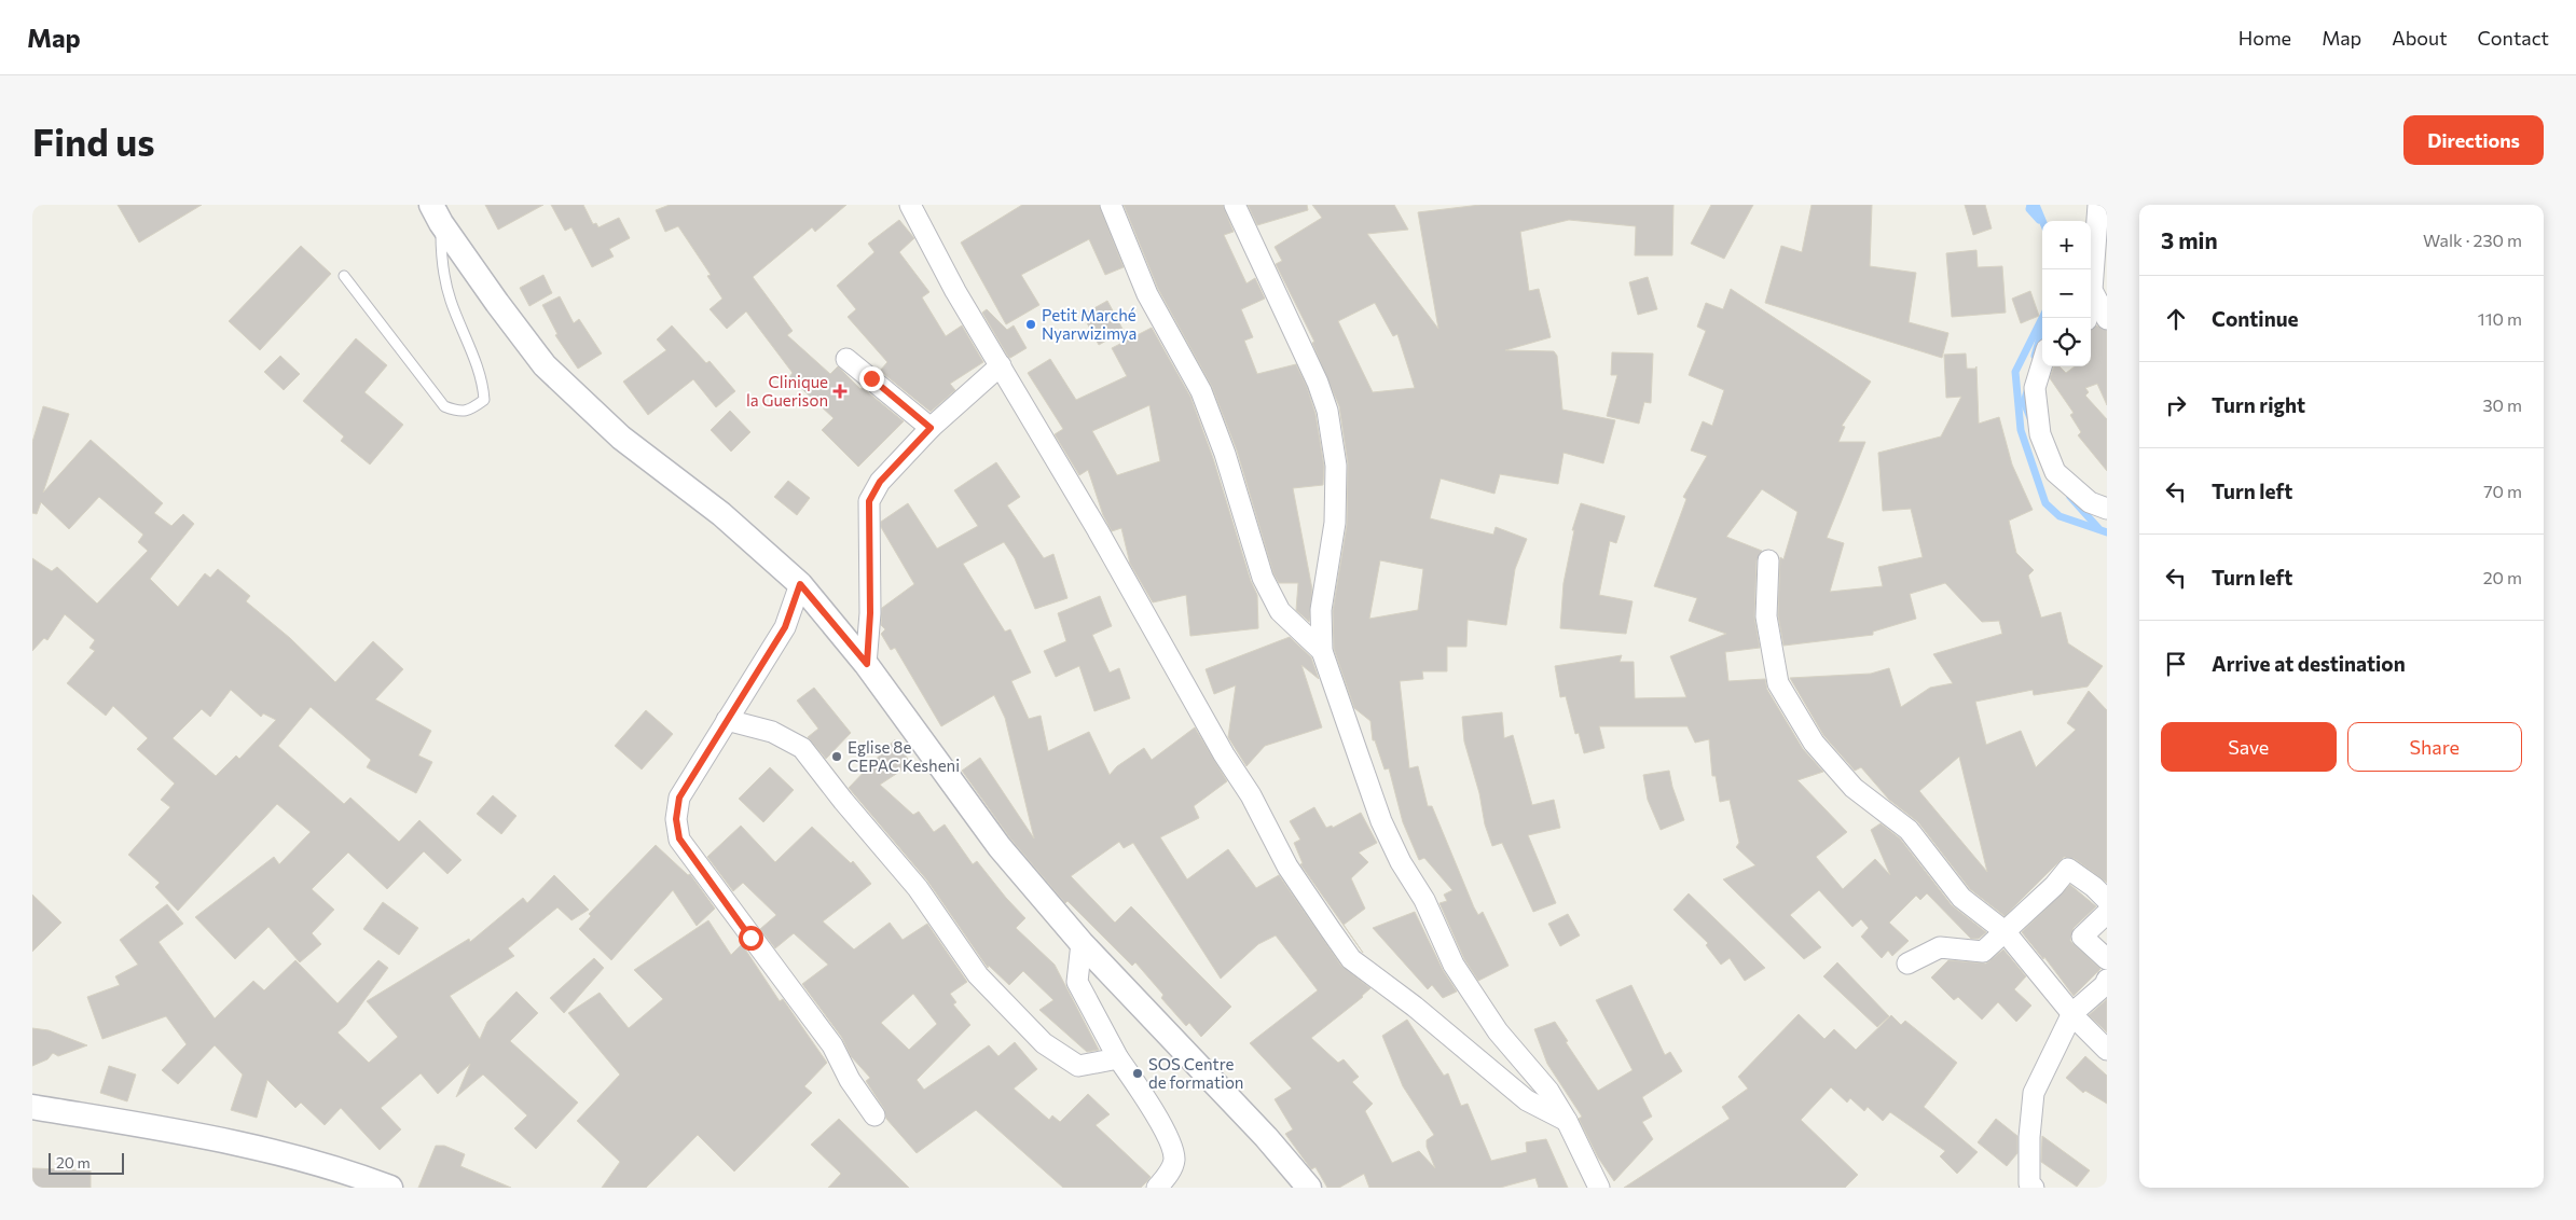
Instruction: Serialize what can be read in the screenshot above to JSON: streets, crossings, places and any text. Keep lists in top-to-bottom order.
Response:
{
  "places": {
    "other": ["Petit Marché Nyarwizimya", "Eglise 8e CEPAC Kesheni", "SOS Centre de formation"],
    "health": ["Clinique la Guerison"]
  },
  "scale_bar": "20 m",
  "page": {
    "header": "Map",
    "nav": [
      "Home",
      "Map",
      "About",
      "Contact"
    ],
    "buttons": [
      "Directions",
      ["Save", "Share"]
    ],
    "title": "Find us",
    "heading": ["3 min", "Walk · 230 m"],
    "map_buttons": ["+", "−"],
    "list": [
      ["Continue", "110 m"],
      ["Turn right", "30 m"],
      ["Turn left", "70 m"],
      ["Turn left", "20 m"],
      "Arrive at destination"
    ],
    "scale": "20 m"
  }
}
